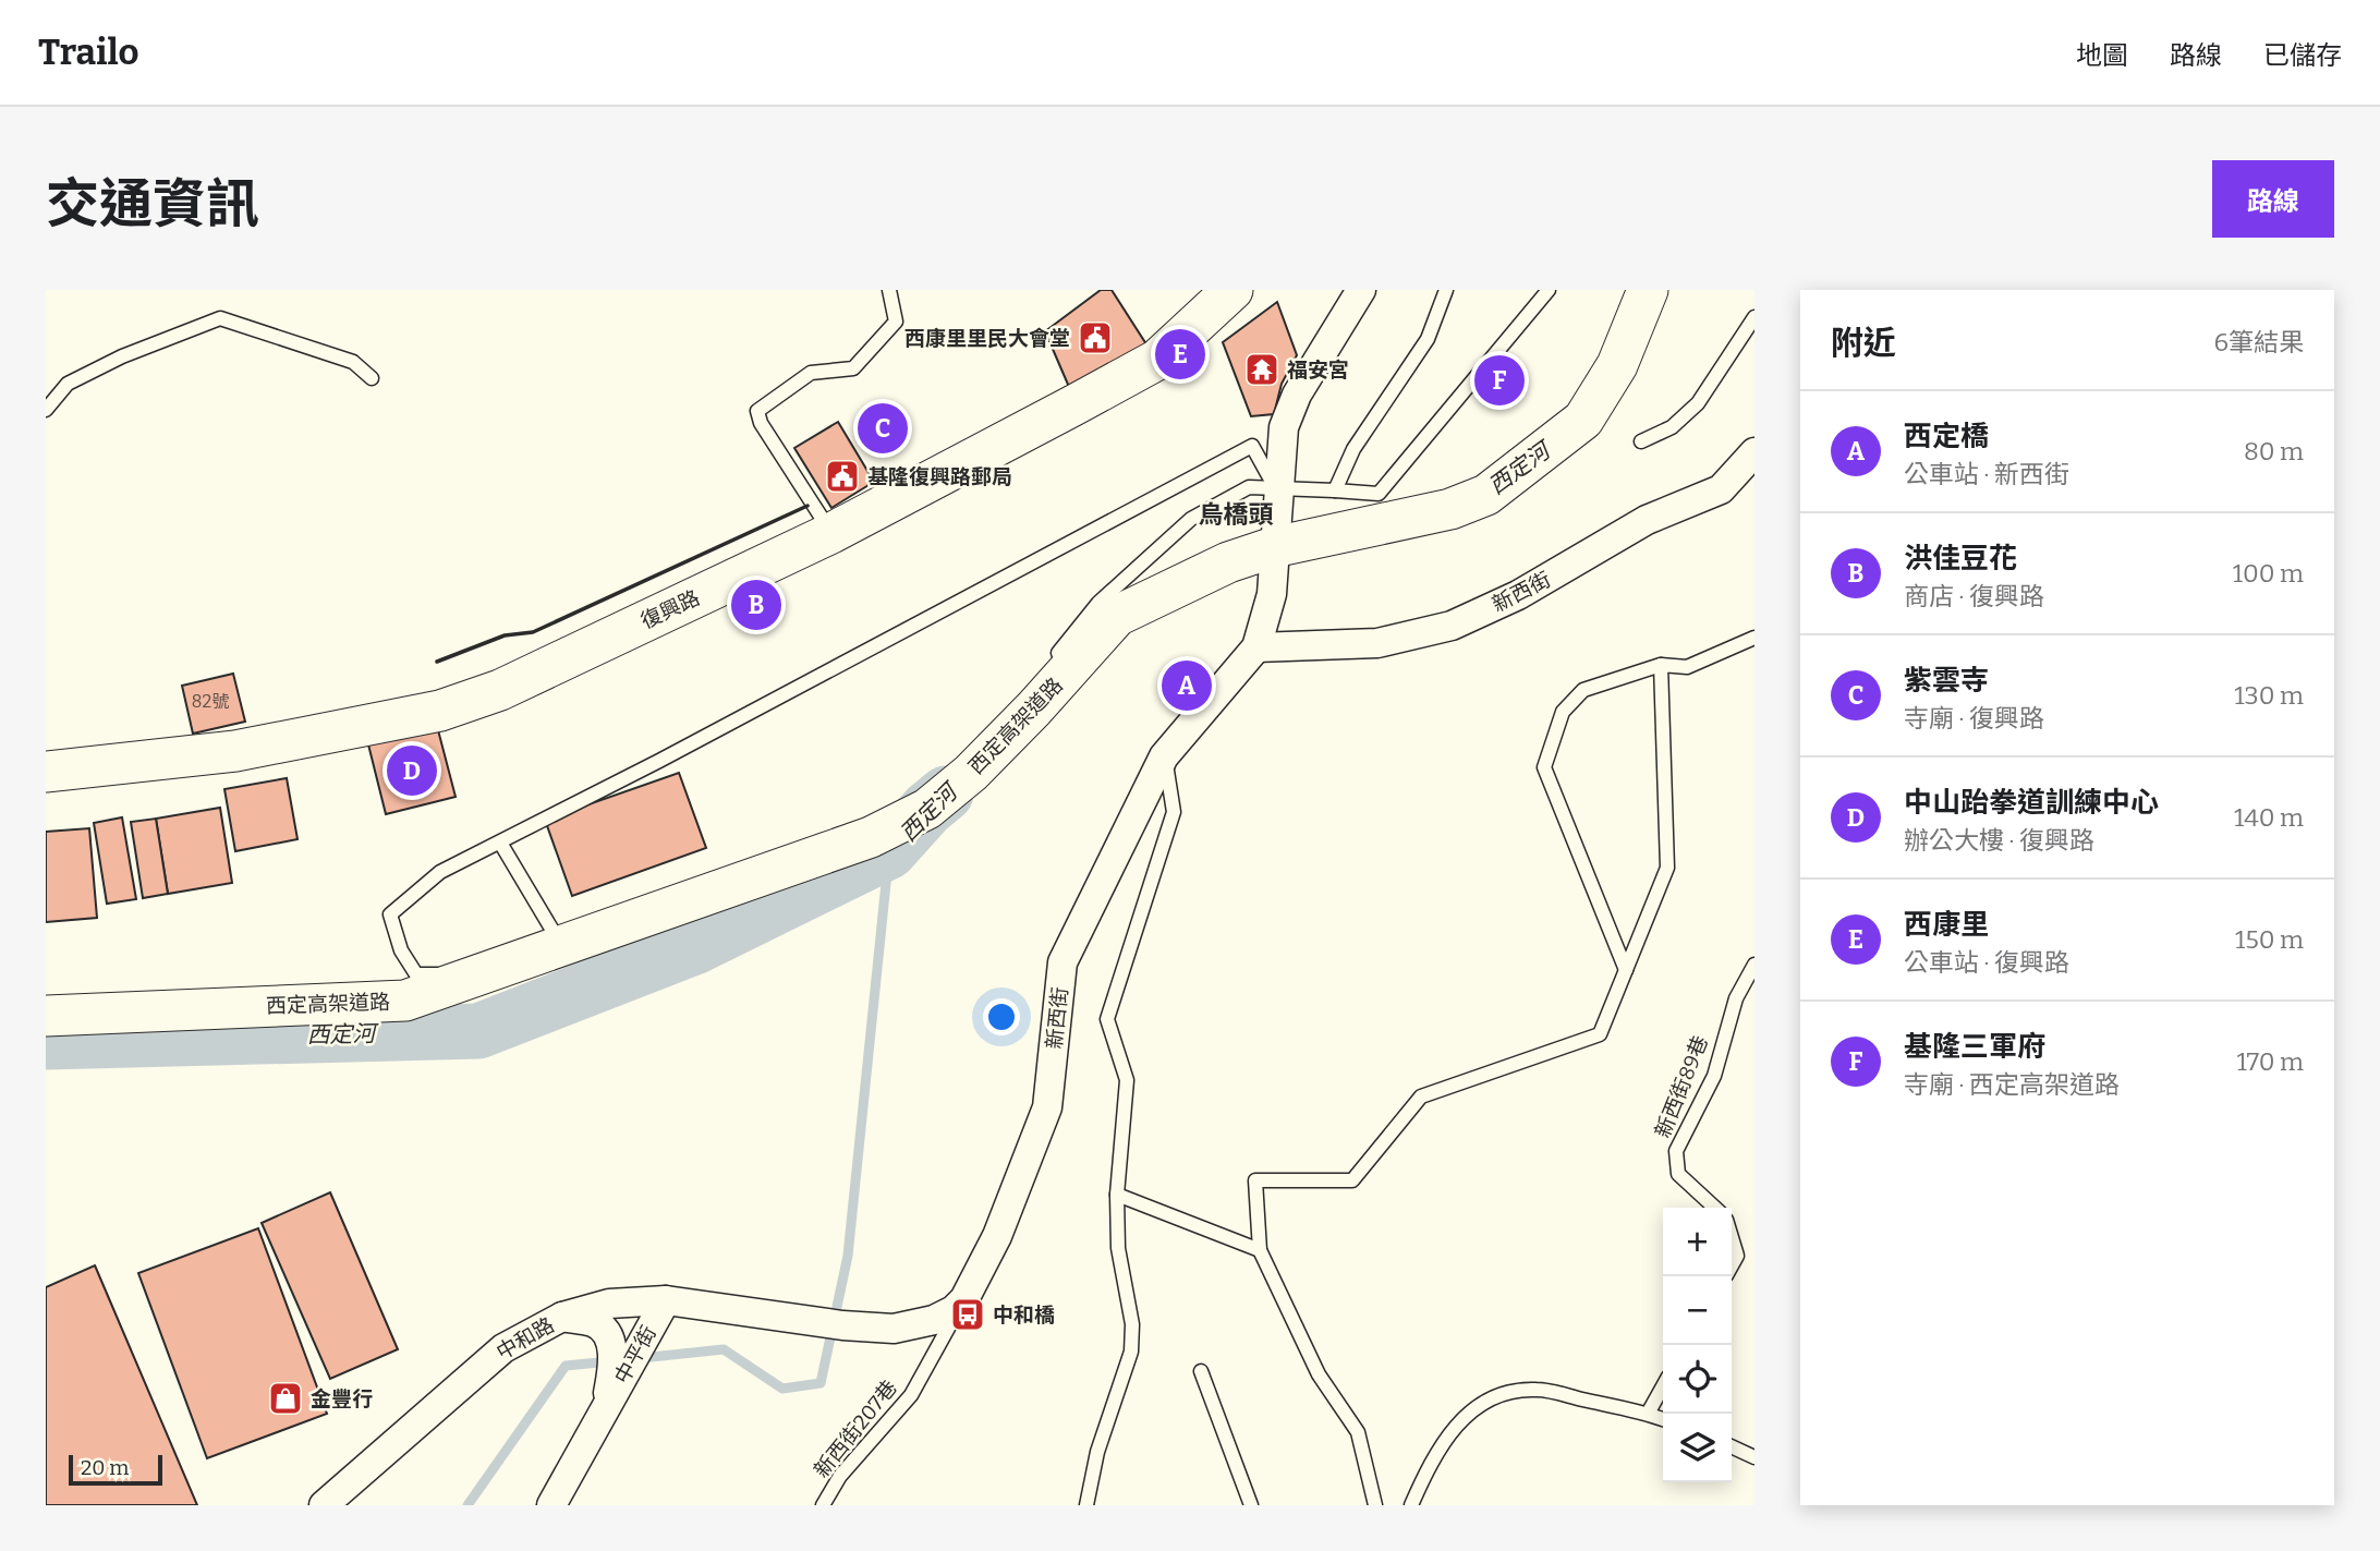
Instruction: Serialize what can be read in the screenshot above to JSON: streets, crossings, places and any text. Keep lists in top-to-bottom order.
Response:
{
  "streets": {
    "street": [
      "新西街",
      "復興路",
      "西定高架道路",
      "中和路",
      "中平街"
    ],
    "lane": ["新西街89巷", "新西街207巷"]
  },
  "crossings": [
    ["新西街", "西定高架道路"],
    ["新西街", "中和路"],
    ["新西街", "新西街207巷"],
    ["中和路", "中平街"],
    ["中和路", "新西街207巷"]
  ],
  "districts": ["烏橋頭"],
  "water": ["西定河"],
  "places": {
    "public building": ["西康里里民大會堂", "基隆復興路郵局"],
    "temple": ["福安宮"],
    "bus stop": ["中和橋"],
    "shop": ["金豐行"]
  },
  "house_numbers": ["82號"],
  "scale_bar": "20 m",
  "page": {
    "header": "Trailo",
    "nav": ["地圖", "路線", "已儲存"],
    "title": "交通資訊",
    "buttons": "路線",
    "heading": ["附近", "6筆結果"],
    "pins": [
      "E",
      "F",
      "C",
      "B",
      "A",
      "D"
    ],
    "list": [
      {
        "mark": "A",
        "name": "西定橋",
        "note": "公車站 · 新西街",
        "value": "80 m"
      },
      {
        "mark": "B",
        "name": "洪佳豆花",
        "note": "商店 · 復興路",
        "value": "100 m"
      },
      {
        "mark": "C",
        "name": "紫雲寺",
        "note": "寺廟 · 復興路",
        "value": "130 m"
      },
      {
        "mark": "D",
        "name": "中山跆拳道訓練中心",
        "note": "辦公大樓 · 復興路",
        "value": "140 m"
      },
      {
        "mark": "E",
        "name": "西康里",
        "note": "公車站 · 復興路",
        "value": "150 m"
      },
      {
        "mark": "F",
        "name": "基隆三軍府",
        "note": "寺廟 · 西定高架道路",
        "value": "170 m"
      }
    ],
    "map_buttons": ["+", "−"],
    "scale": "20 m"
  }
}
